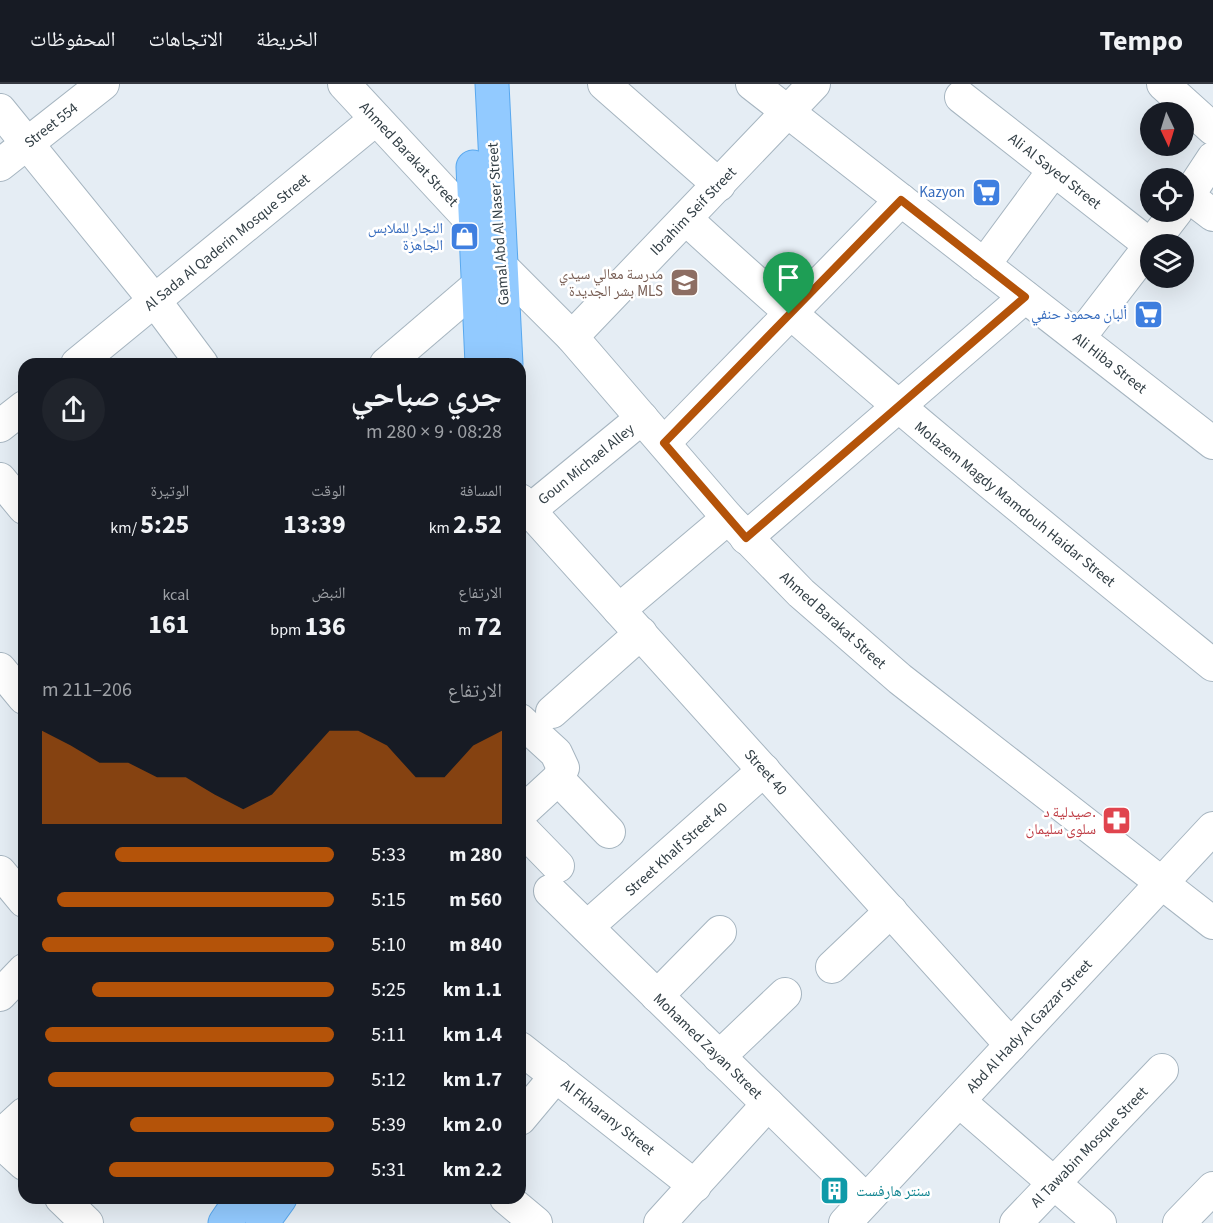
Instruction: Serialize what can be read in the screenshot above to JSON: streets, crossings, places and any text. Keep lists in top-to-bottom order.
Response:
{
  "streets": {
    "main road": ["Gamal Abd Al Naser Street"],
    "street": [
      "Street 554",
      "Ahmed Barakat Street",
      "Ali Al Sayed Street",
      "Ibrahim Seif Street",
      "Al Sada Al Qaderin Mosque Street",
      "Ali Hiba Street",
      "Goun Michael Alley",
      "Molazem Magdy Mamdouh Haidar Street",
      "Street 40",
      "Street Khalf Street 40",
      "Abd Al Hady Al Gazzar Street",
      "Mohamed Zayan Street",
      "Al Fkharany Street",
      "Al Tawabin Mosque Street"
    ]
  },
  "crossings": [
    ["Ahmed Barakat Street", "Ibrahim Seif Street"],
    ["Ahmed Barakat Street", "Gamal Abd Al Naser Street"],
    ["Ahmed Barakat Street", "Al Sada Al Qaderin Mosque Street"],
    ["Ahmed Barakat Street", "Goun Michael Alley"],
    ["Ahmed Barakat Street", "Abd Al Hady Al Gazzar Street"],
    ["Ibrahim Seif Street", "Ali Hiba Street"],
    ["Ibrahim Seif Street", "Molazem Magdy Mamdouh Haidar Street"],
    ["Street 40", "Street Khalf Street 40"],
    ["Street 40", "Abd Al Hady Al Gazzar Street"],
    ["Street Khalf Street 40", "Mohamed Zayan Street"],
    ["Abd Al Hady Al Gazzar Street", "Mohamed Zayan Street"]
  ],
  "places": {
    "supermarket": ["Kazyon", "ألبان محمود حنفي"],
    "shop": ["النجار للملابس الجاهزة"],
    "school or university": ["مدرسة معالي سيدي بشر الجديدة MLS"],
    "pharmacy": ["صيدلية د. سلوى سليمان"],
    "building": ["سنتر هارفست"]
  },
  "north": "bottom",
  "page": {
    "header": "Tempo",
    "nav": ["الخريطة", "الاتجاهات", "المحفوظات"],
    "heading": ["جري صباحي", "08:28 · 9 × 280 m"],
    "stats": [
      ["المسافة", "2.52 km"],
      ["الوقت", "13:39"],
      ["الوتيرة", "5:25 /km"],
      ["الارتفاع", "72 m"],
      ["النبض", "136 bpm"],
      ["kcal", "161"]
    ],
    "chart": ["الارتفاع", "206–211 m"],
    "list": [
      {
        "name": "280 m",
        "note": "5:33"
      },
      {
        "name": "560 m",
        "note": "5:15"
      },
      {
        "name": "840 m",
        "note": "5:10"
      },
      {
        "name": "1.1 km",
        "note": "5:25"
      },
      {
        "name": "1.4 km",
        "note": "5:11"
      },
      {
        "name": "1.7 km",
        "note": "5:12"
      },
      {
        "name": "2.0 km",
        "note": "5:39"
      },
      {
        "name": "2.2 km",
        "note": "5:31"
      }
    ]
  }
}
